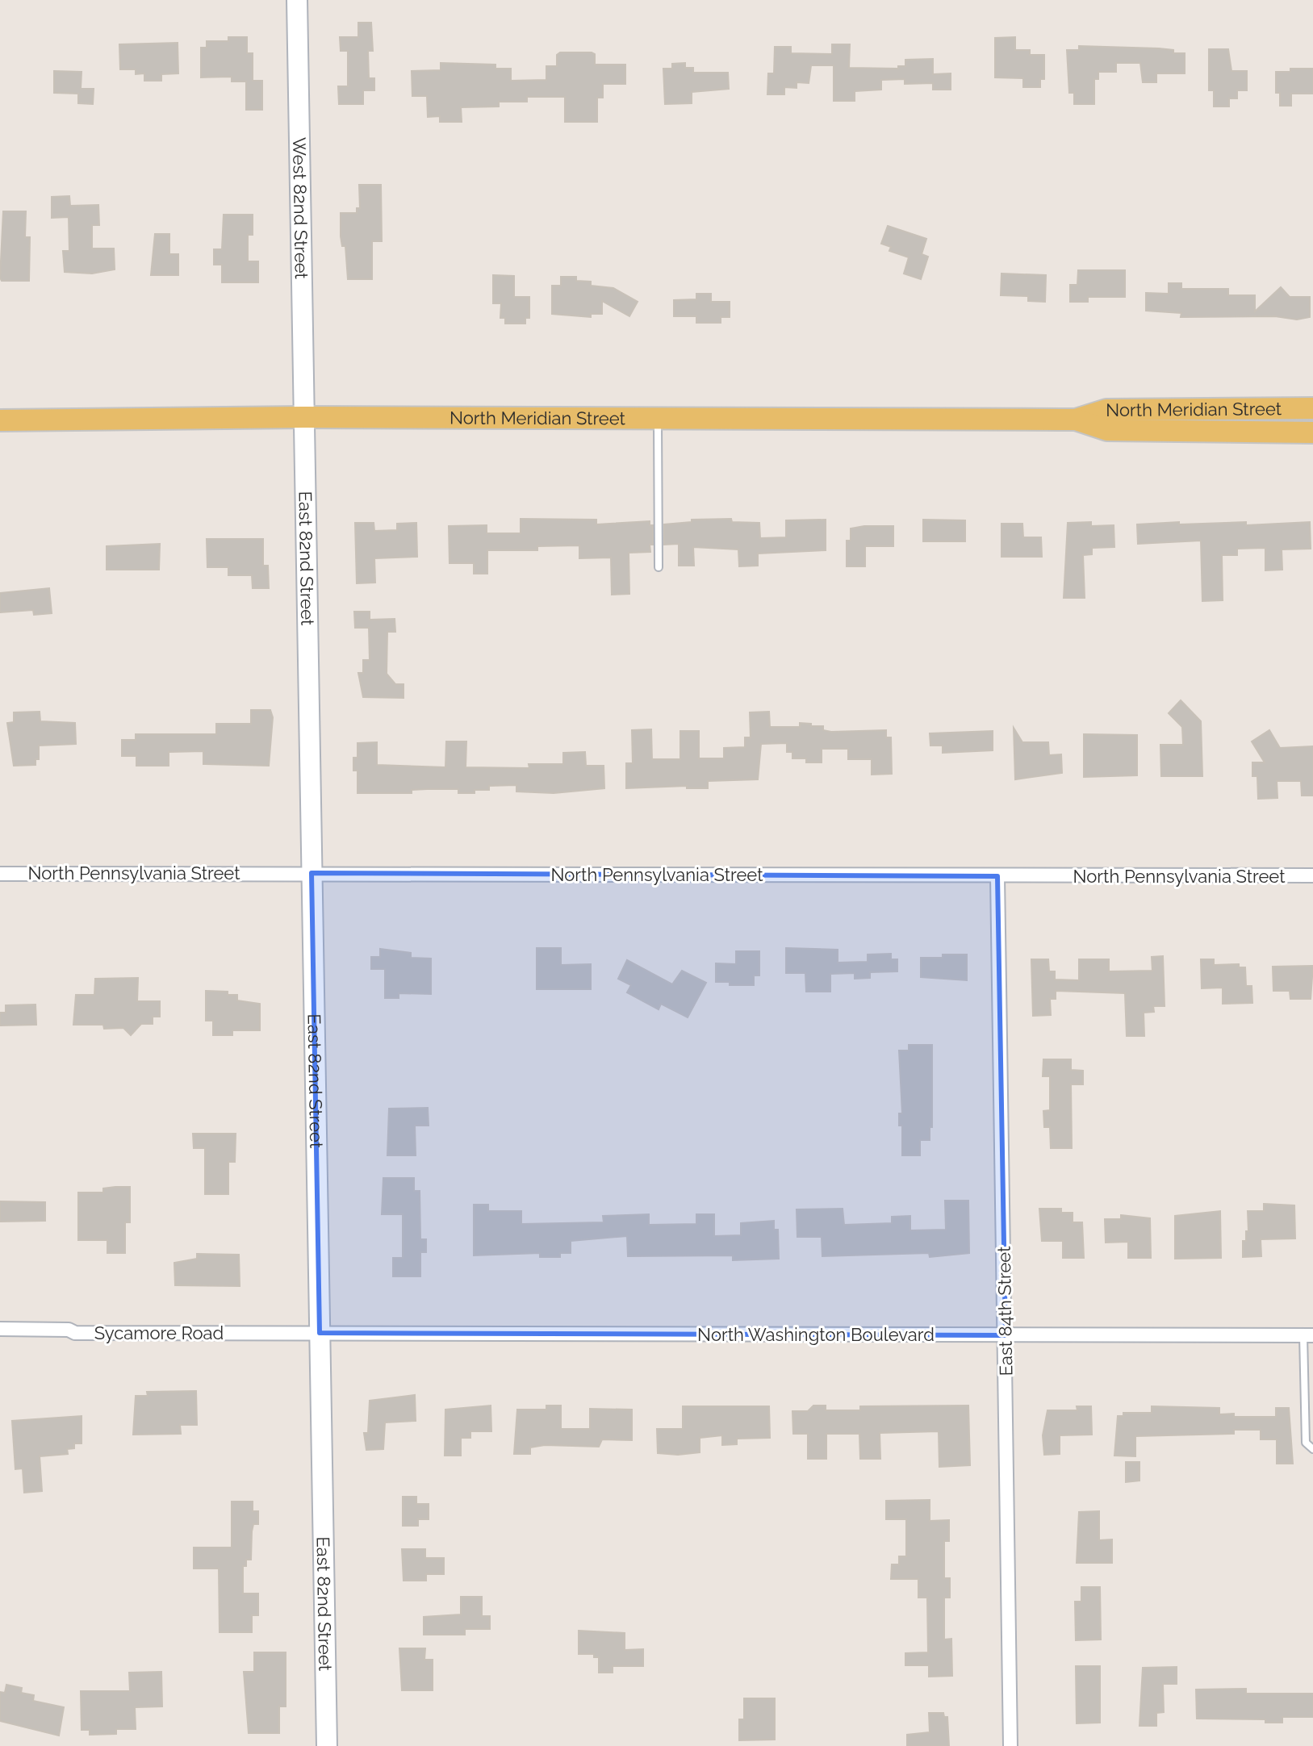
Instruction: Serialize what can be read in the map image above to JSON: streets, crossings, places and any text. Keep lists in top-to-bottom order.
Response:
{
  "streets": {
    "main road": ["North Meridian Street"],
    "street": [
      "West 82nd Street",
      "East 82nd Street",
      "North Pennsylvania Street",
      "East 84th Street",
      "Sycamore Road",
      "North Washington Boulevard"
    ]
  },
  "crossings": [
    ["West 82nd Street", "North Meridian Street"],
    ["West 82nd Street", "East 82nd Street"],
    ["North Meridian Street", "East 82nd Street"],
    ["East 82nd Street", "North Pennsylvania Street"],
    ["East 82nd Street", "Sycamore Road"],
    ["East 82nd Street", "North Washington Boulevard"],
    ["North Pennsylvania Street", "East 84th Street"],
    ["East 84th Street", "North Washington Boulevard"],
    ["Sycamore Road", "North Washington Boulevard"]
  ]
}
